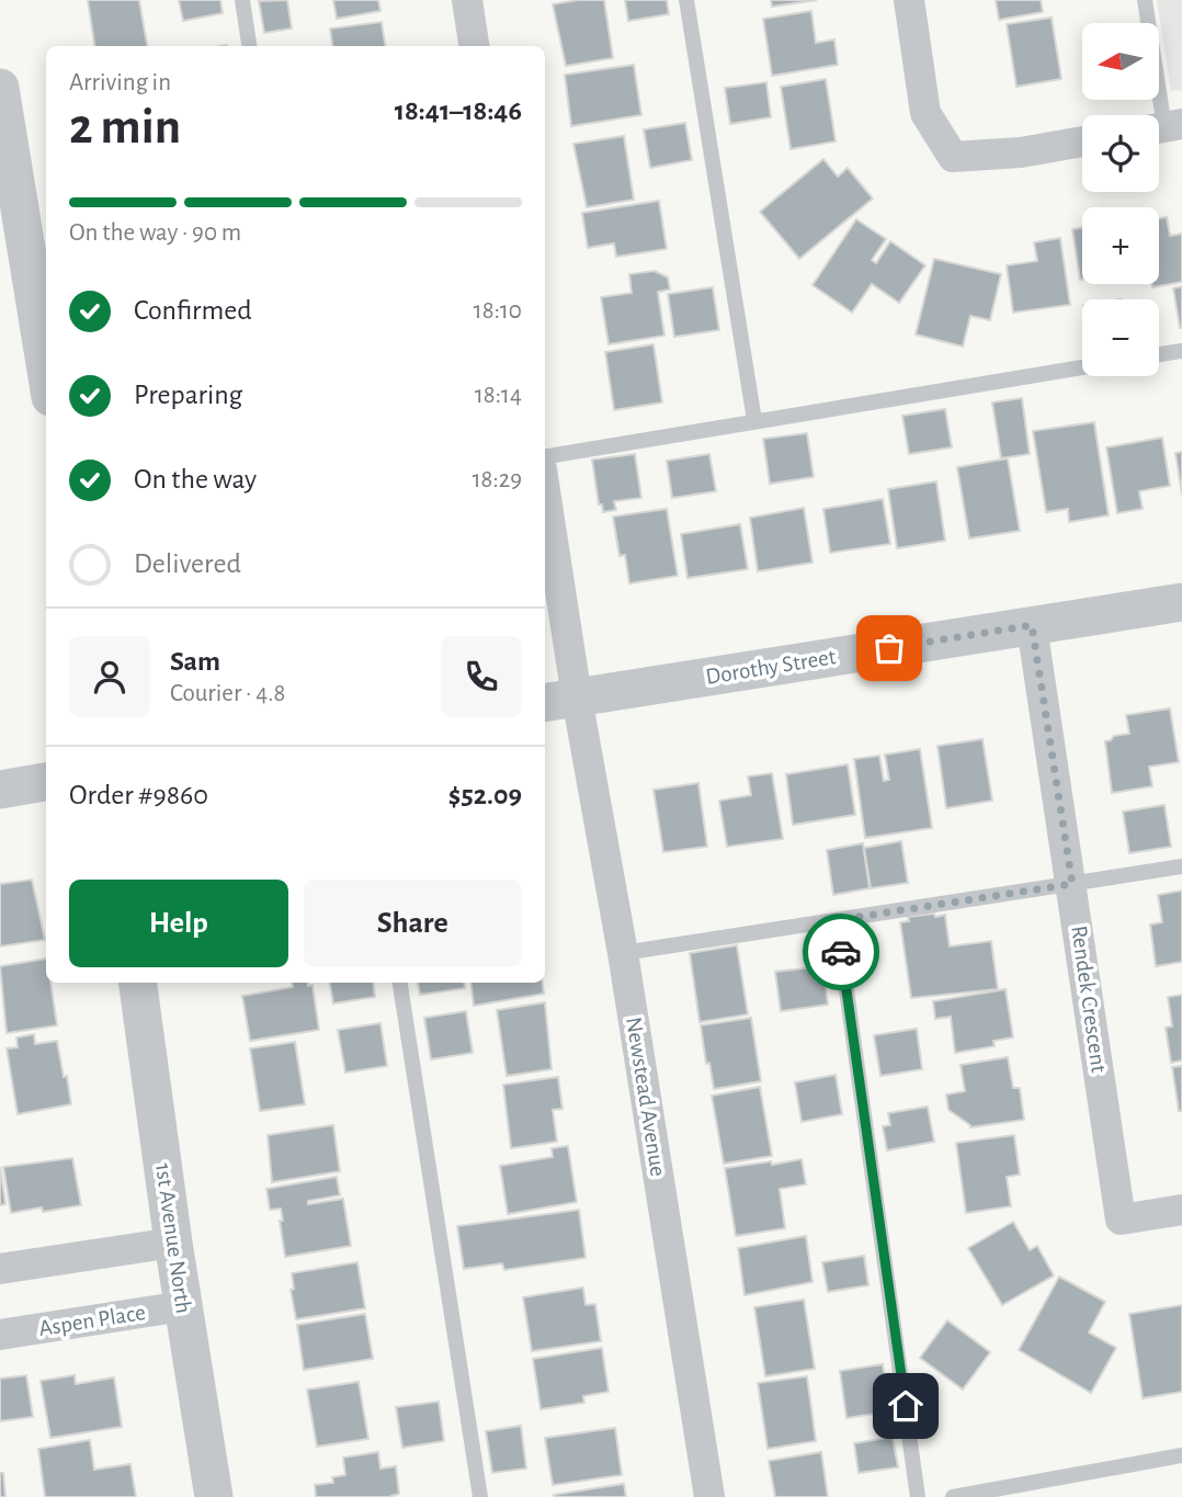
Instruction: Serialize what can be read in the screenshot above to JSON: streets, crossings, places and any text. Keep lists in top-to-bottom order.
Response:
{
  "streets": {
    "street": [
      "Dorothy Street",
      "Rendek Crescent",
      "Newstead Avenue",
      "1st Avenue North",
      "Aspen Place"
    ]
  },
  "crossings": [
    ["Dorothy Street", "Rendek Crescent"],
    ["Dorothy Street", "Newstead Avenue"],
    ["1st Avenue North", "Aspen Place"]
  ],
  "north": "left",
  "page": {
    "map_buttons": ["+", "−"],
    "heading": ["2 min", "Arriving in", "18:41–18:46"],
    "panel": [
      "Sam",
      "Courier · 4.8",
      "Order #9860",
      "$52.09"
    ],
    "bar": "On the way · 90 m",
    "list": [
      ["Confirmed", "18:10"],
      ["Preparing", "18:14"],
      ["On the way", "18:29"],
      "Delivered"
    ],
    "buttons": ["Help", "Share"]
  }
}
